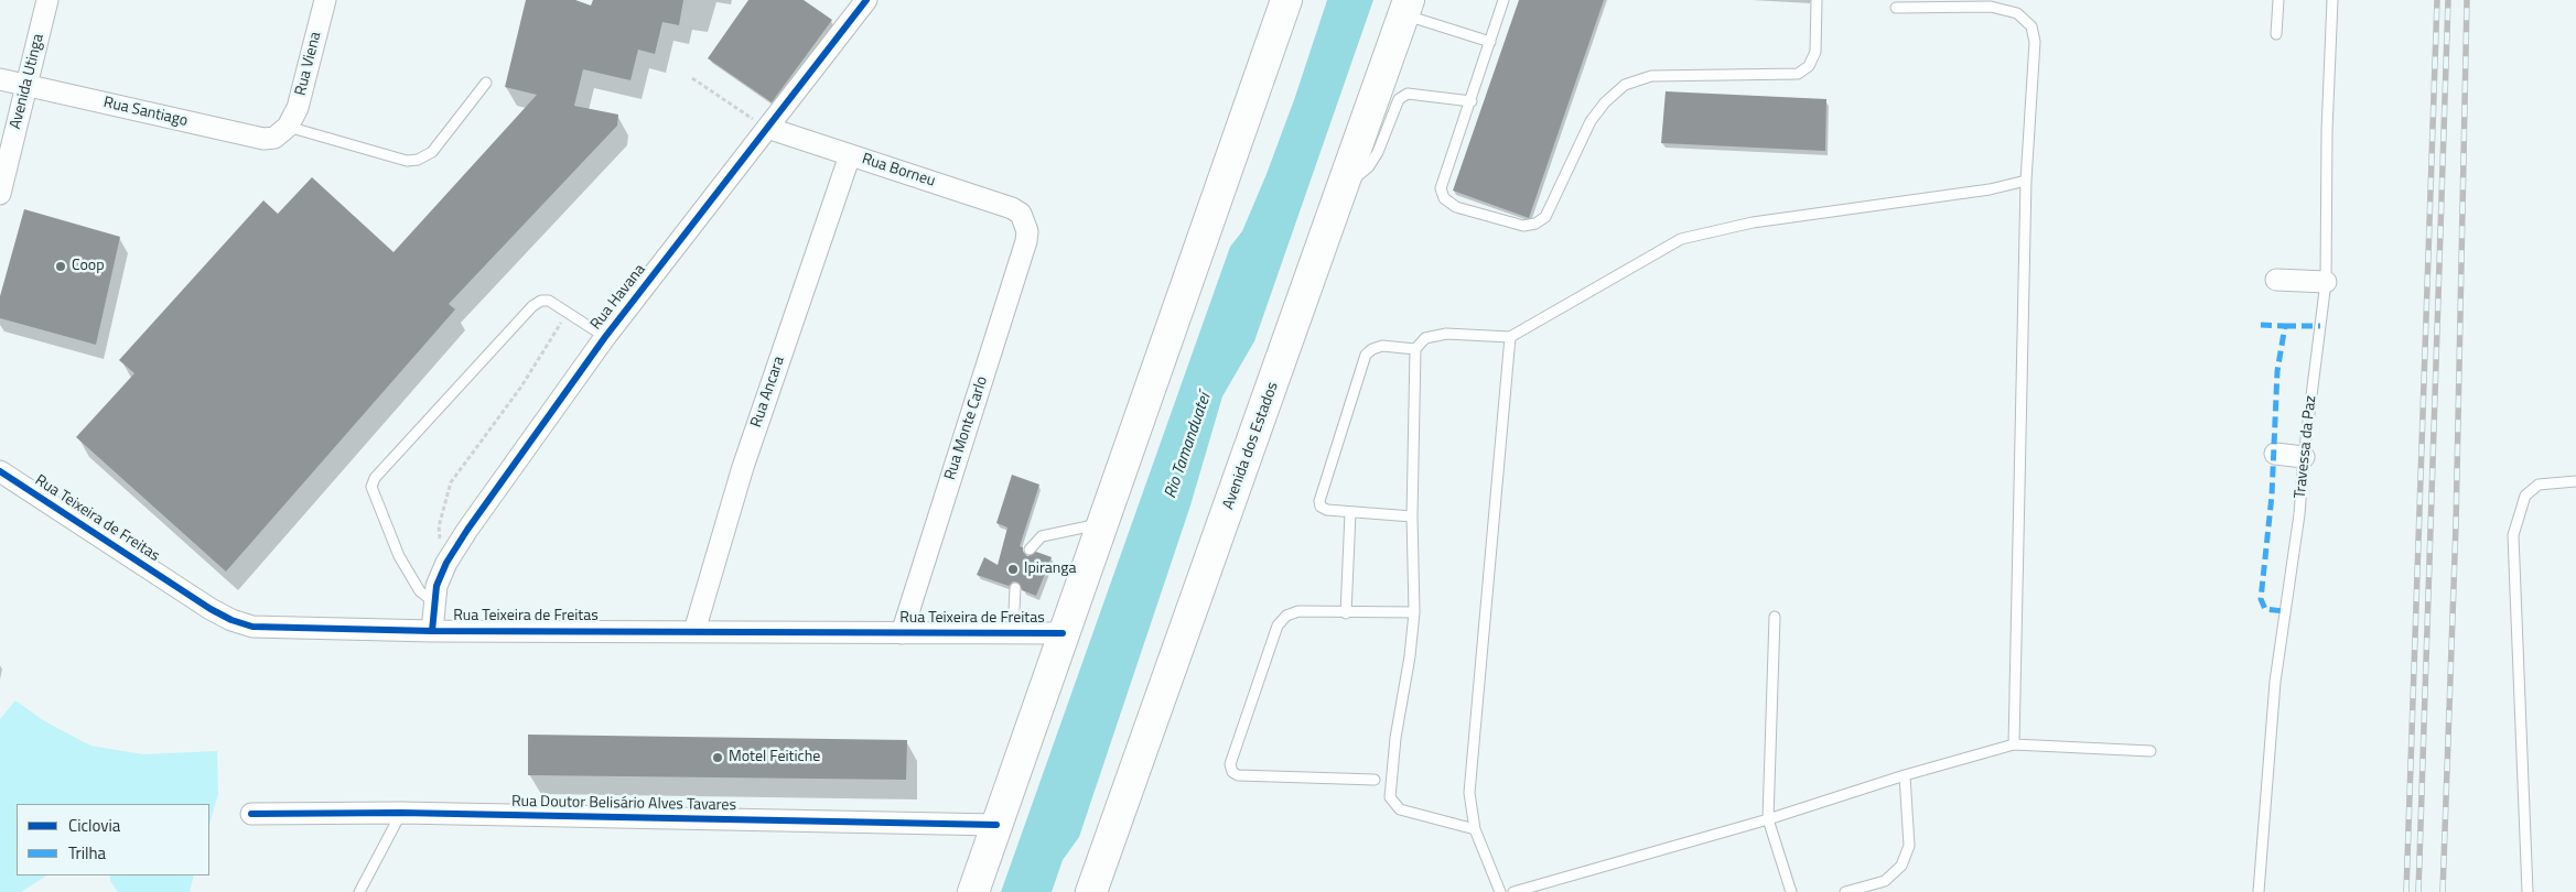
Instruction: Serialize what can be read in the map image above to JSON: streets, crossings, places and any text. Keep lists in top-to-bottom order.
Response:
{
  "streets": {
    "highway": ["Avenida dos Estados"],
    "street": [
      "Rua Viena",
      "Avenida Utinga",
      "Rua Santiago",
      "Rua Borneu",
      "Rua Havana",
      "Rua Ancara",
      "Rua Monte Carlo",
      "Rua Teixeira de Freitas",
      "Rua Doutor Belisário Alves Tavares"
    ],
    "lane": ["Travessa da Paz"]
  },
  "crossings": [
    ["Rua Viena", "Rua Santiago"],
    ["Avenida Utinga", "Rua Santiago"],
    ["Rua Borneu", "Rua Havana"],
    ["Rua Borneu", "Rua Ancara"],
    ["Rua Borneu", "Rua Monte Carlo"],
    ["Rua Havana", "Rua Teixeira de Freitas"],
    ["Rua Ancara", "Rua Teixeira de Freitas"],
    ["Rua Monte Carlo", "Rua Teixeira de Freitas"]
  ],
  "water": ["Rio Tamanduateí"],
  "places": ["Coop", "Ipiranga", "Motel Feitiche"],
  "legend": ["Ciclovia", "Trilha"]
}
